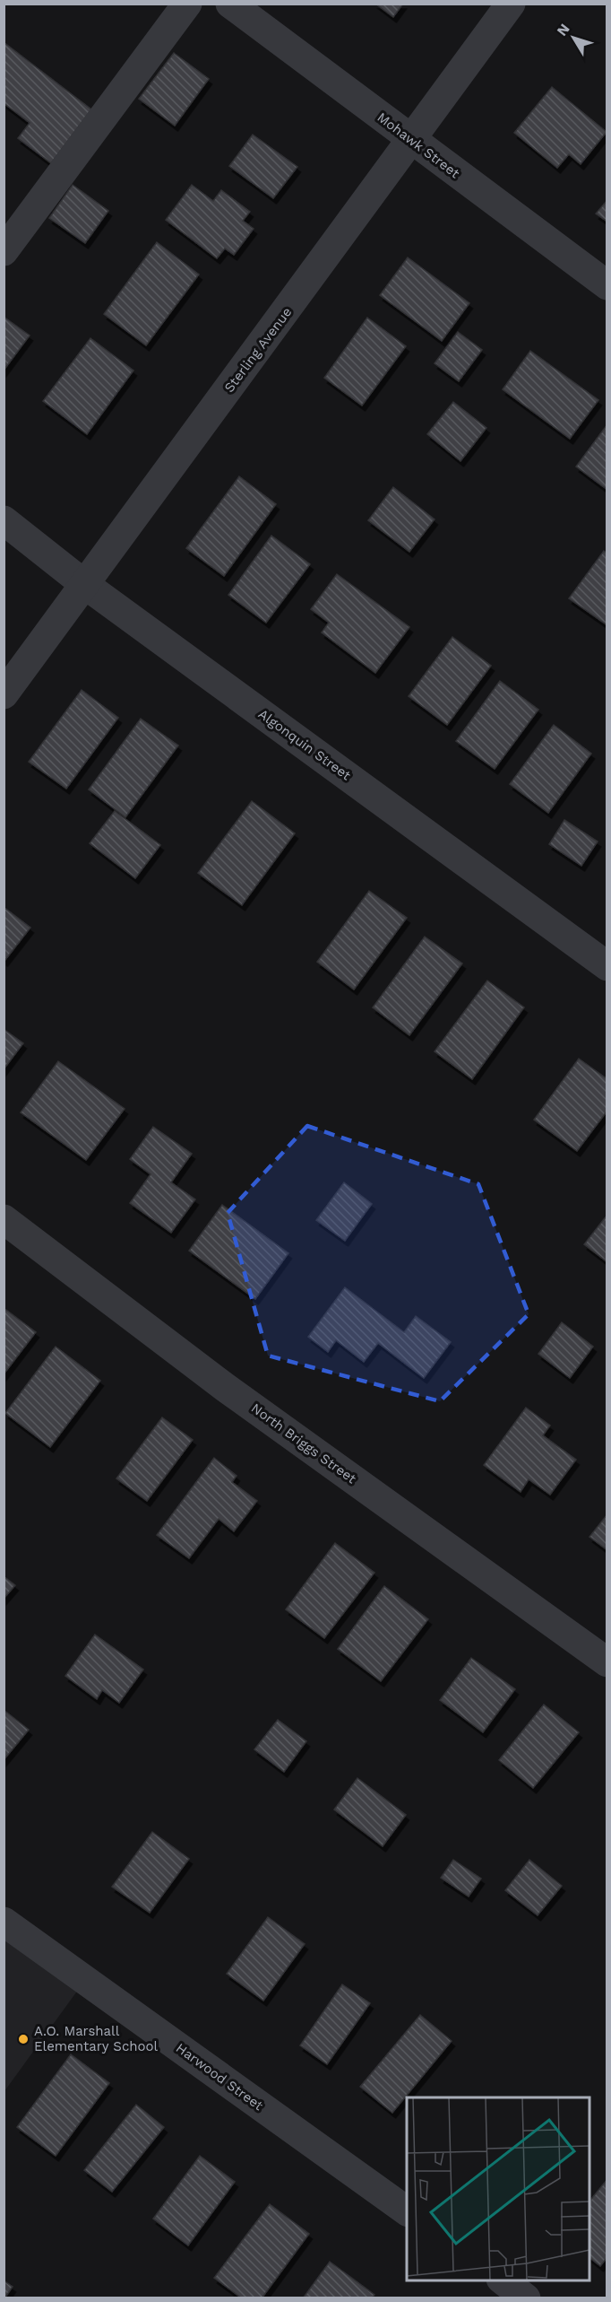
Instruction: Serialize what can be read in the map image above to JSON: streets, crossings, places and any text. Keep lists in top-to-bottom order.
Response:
{
  "streets": {
    "street": [
      "Mohawk Street",
      "Sterling Avenue",
      "Algonquin Street",
      "North Briggs Street",
      "Harwood Street"
    ]
  },
  "crossings": [
    ["Mohawk Street", "Sterling Avenue"],
    ["Sterling Avenue", "Algonquin Street"]
  ],
  "places": ["A.O. Marshall Elementary School"],
  "north": "top left"
}
